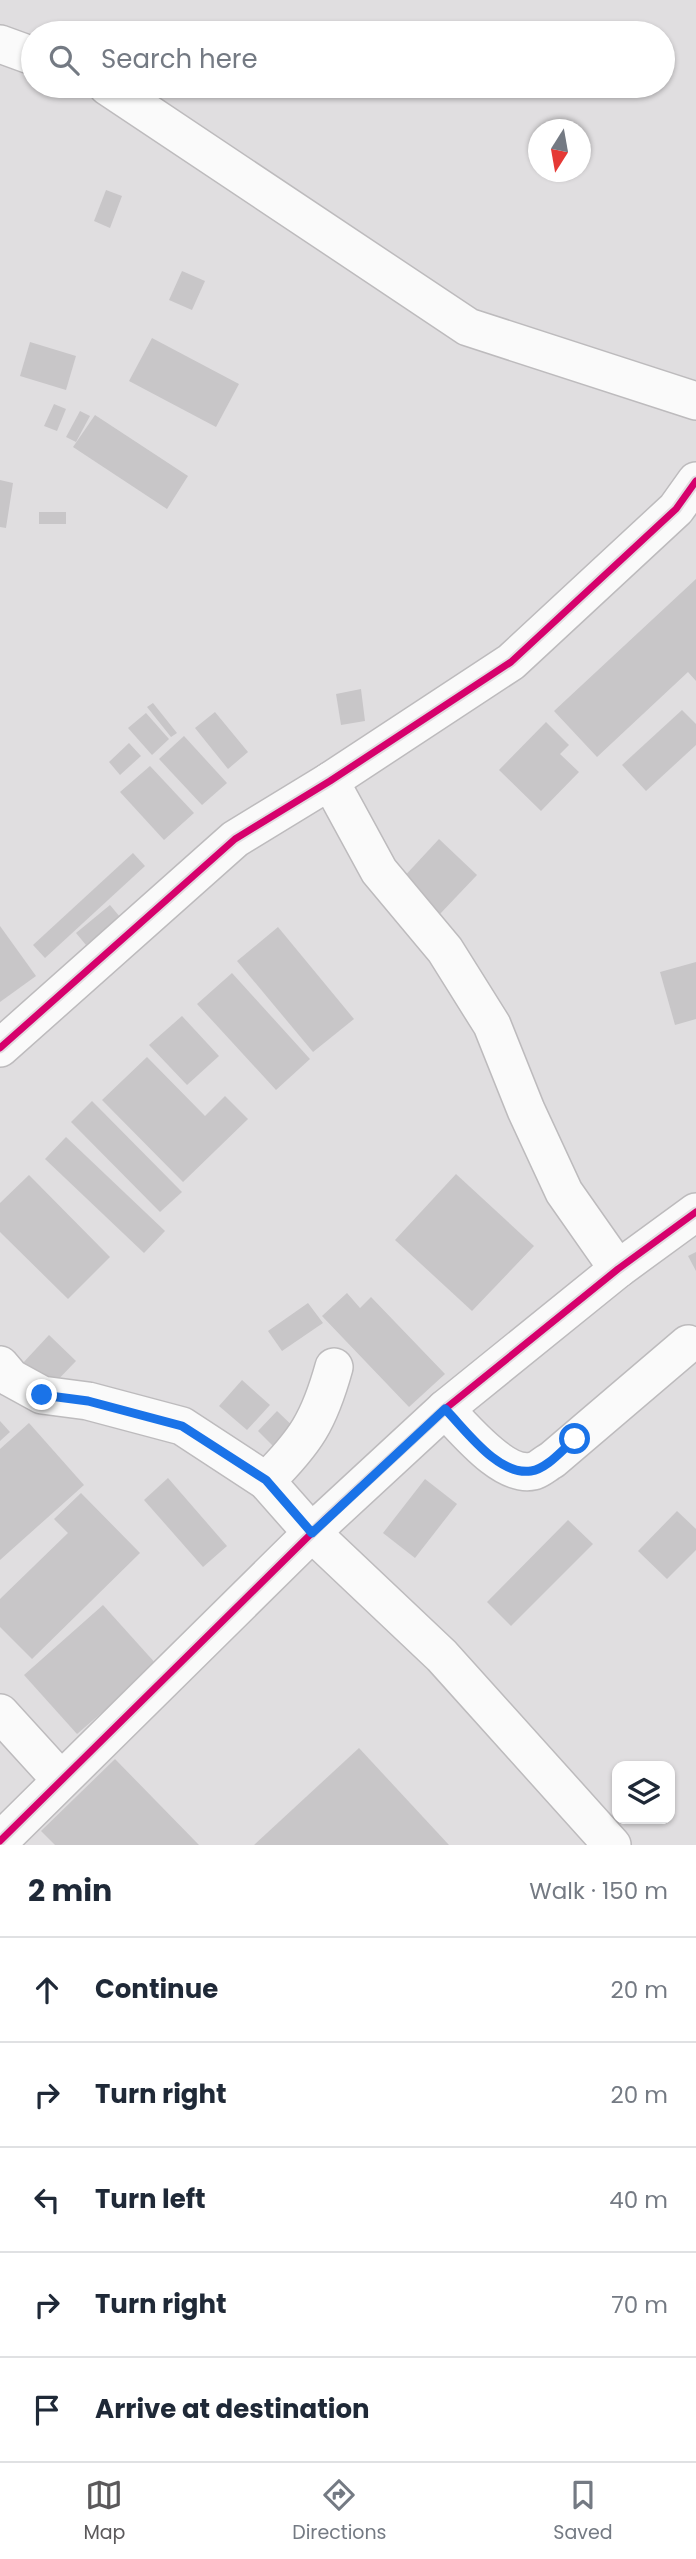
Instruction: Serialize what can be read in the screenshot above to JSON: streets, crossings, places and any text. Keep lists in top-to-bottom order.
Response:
{
  "north": "bottom",
  "page": {
    "search": "Search here",
    "heading": ["2 min", "Walk · 150 m"],
    "list": [
      ["Continue", "20 m"],
      ["Turn right", "20 m"],
      ["Turn left", "40 m"],
      ["Turn right", "70 m"],
      "Arrive at destination"
    ],
    "nav": ["Map", "Directions", "Saved"]
  }
}
